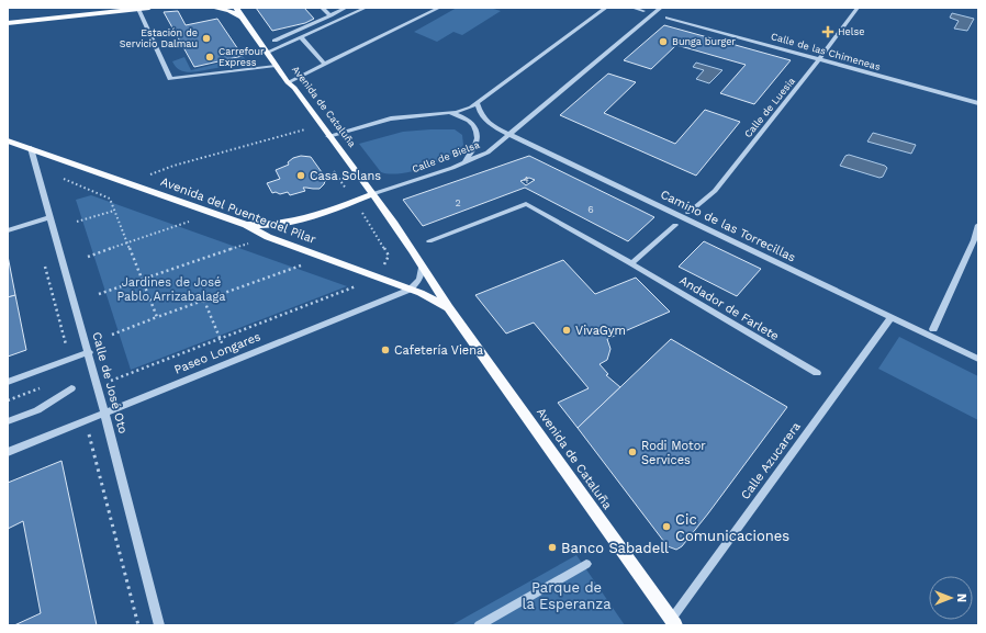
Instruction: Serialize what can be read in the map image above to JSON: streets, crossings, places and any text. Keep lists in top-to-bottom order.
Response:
{
  "streets": {
    "main road": ["Avenida de Cataluña", "Calle de Bielsa", "Avenida del Puente del Pilar"],
    "street": [
      "Calle de las Chimeneas",
      "Calle de Luesia",
      "Camino de las Torrecillas",
      "Andador de Farlete",
      "Paseo Longares",
      "Calle de José Oto",
      "Calle Azucarera"
    ]
  },
  "crossings": [
    ["Calle de las Chimeneas", "Calle de Luesia"],
    ["Avenida de Cataluña", "Calle de Bielsa"],
    ["Avenida de Cataluña", "Avenida del Puente del Pilar"],
    ["Avenida de Cataluña", "Paseo Longares"],
    ["Avenida de Cataluña", "Calle Azucarera"],
    ["Calle de Bielsa", "Avenida del Puente del Pilar"],
    ["Calle de Bielsa", "Camino de las Torrecillas"],
    ["Avenida del Puente del Pilar", "Paseo Longares"],
    ["Avenida del Puente del Pilar", "Calle de José Oto"],
    ["Camino de las Torrecillas", "Calle Azucarera"],
    ["Paseo Longares", "Calle de José Oto"]
  ],
  "parks": ["Jardines de José Pablo Arrizabalaga", "Parque de la Esperanza"],
  "places": {
    "health": ["Helse"],
    "other": [
      "Estación de Servicio Dalmau",
      "Bunga burger",
      "Carrefour Express",
      "Casa Solans",
      "VivaGym",
      "Cafetería Viena",
      "Rodi Motor Services",
      "Cic Comunicaciones",
      "Banco Sabadell"
    ]
  },
  "house_numbers": ["4", "2", "6"],
  "north": "right"
}
